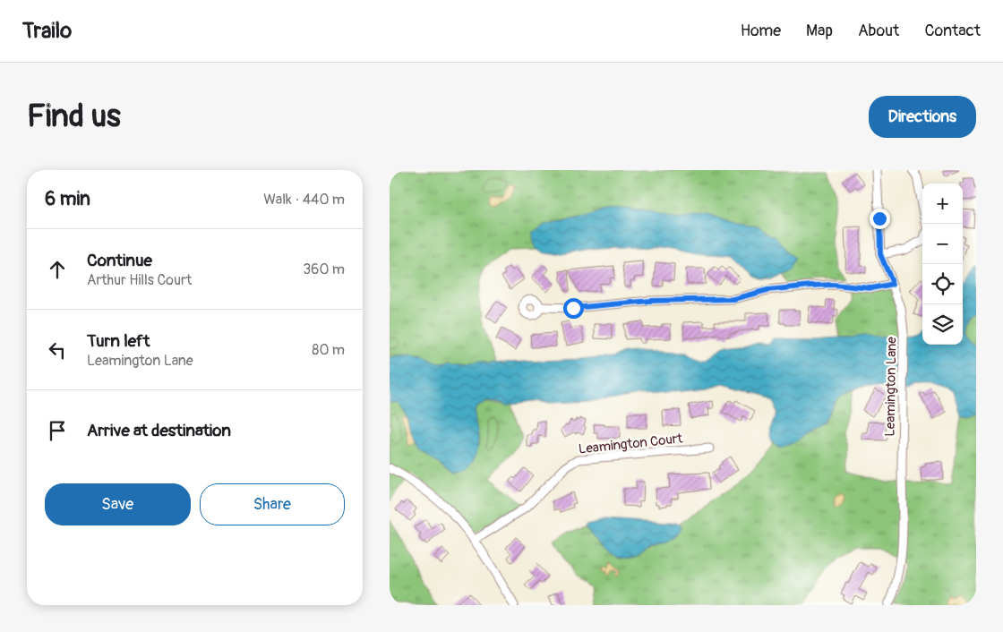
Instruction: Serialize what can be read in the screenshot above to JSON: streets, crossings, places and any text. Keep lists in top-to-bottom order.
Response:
{
  "streets": {
    "street": ["Leamington Lane", "Leamington Court"]
  },
  "page": {
    "header": "Trailo",
    "nav": [
      "Home",
      "Map",
      "About",
      "Contact"
    ],
    "buttons": [
      "Directions",
      ["Save", "Share"]
    ],
    "title": "Find us",
    "heading": ["6 min", "Walk · 440 m"],
    "map_buttons": ["+", "−"],
    "list": [
      ["Continue", "Arthur Hills Court", "360 m"],
      ["Turn left", "Leamington Lane", "80 m"],
      "Arrive at destination"
    ]
  }
}
